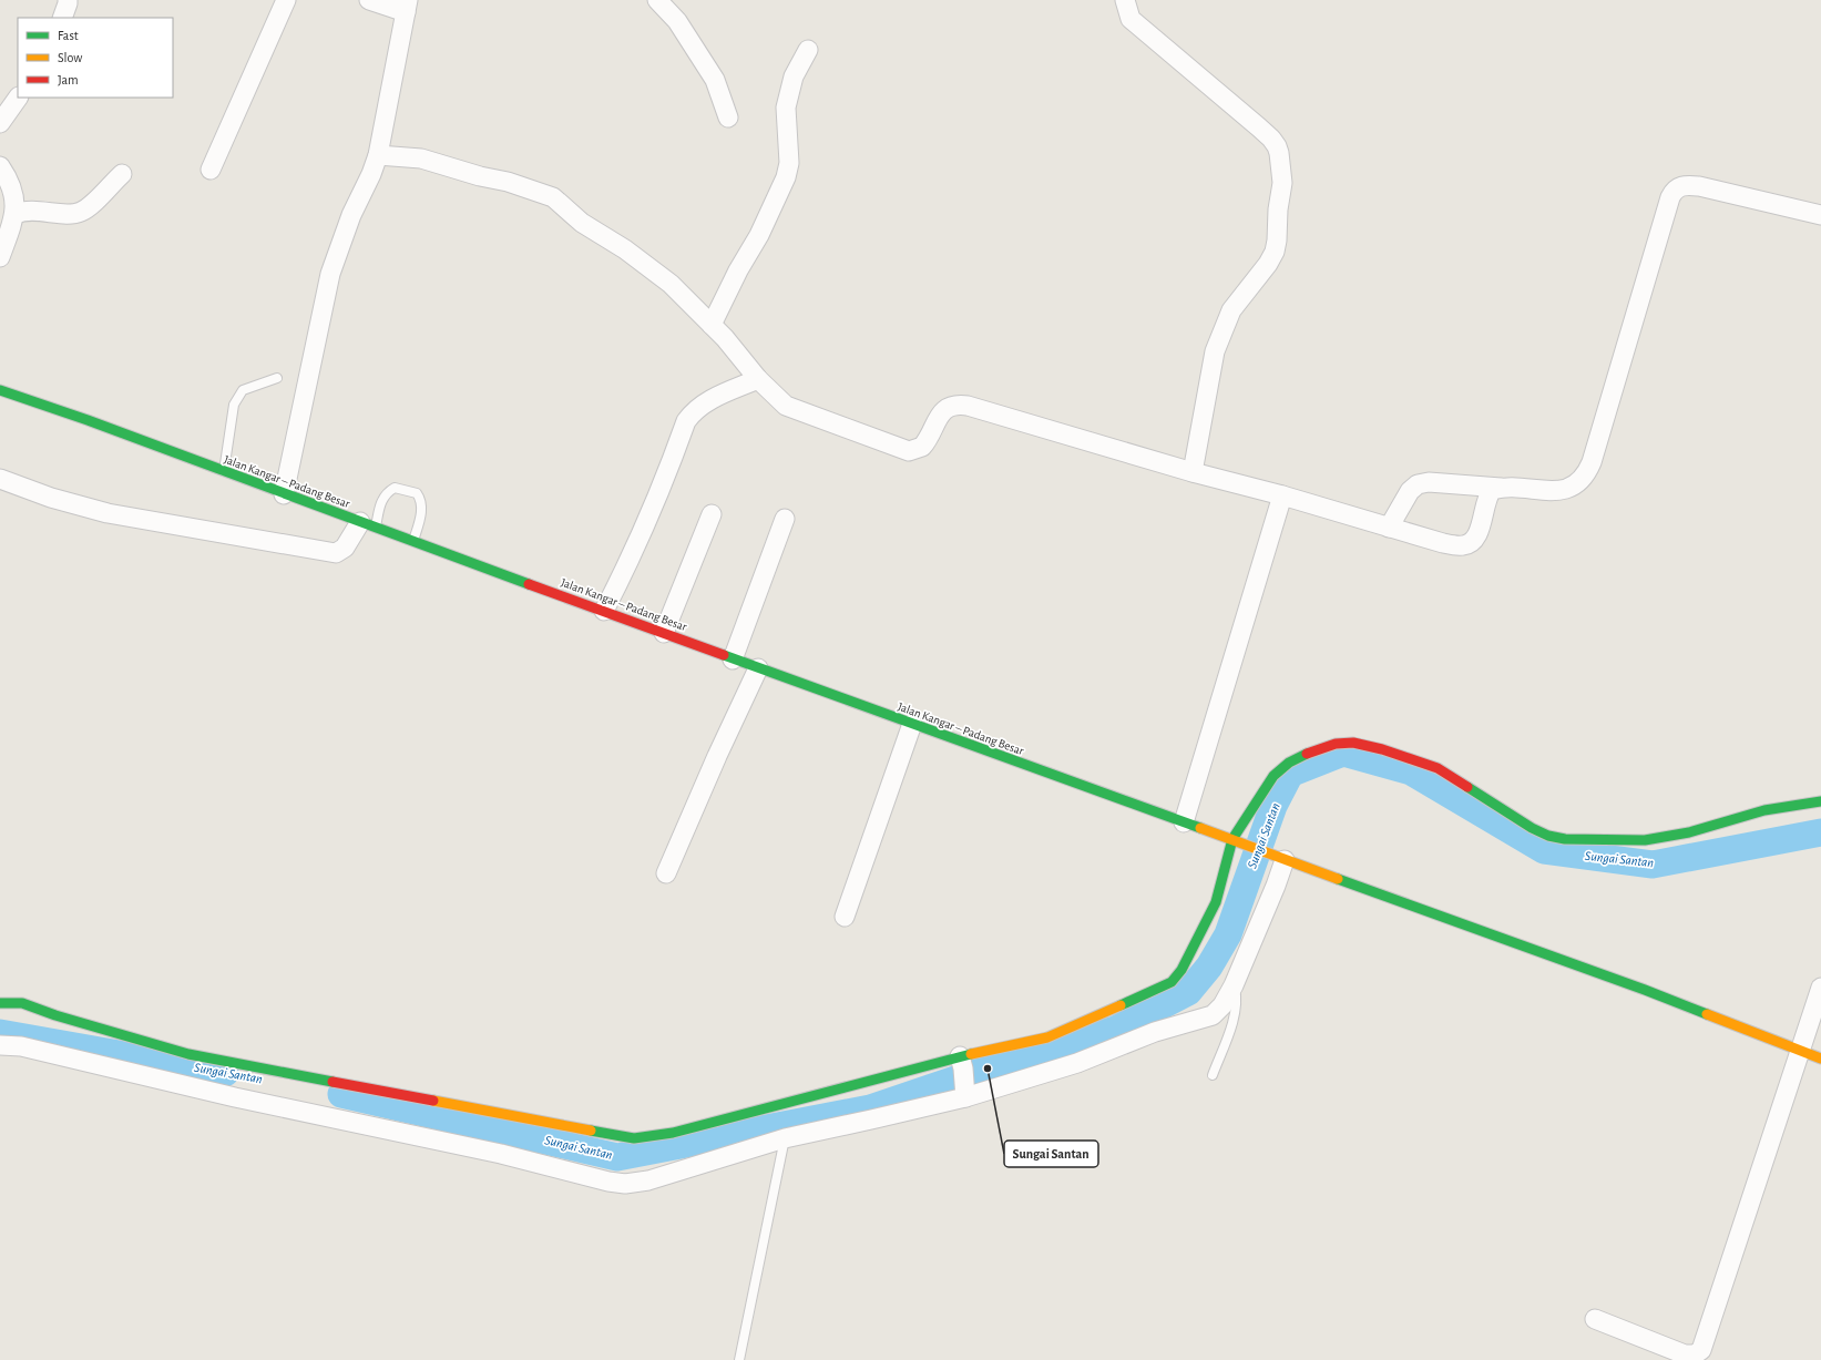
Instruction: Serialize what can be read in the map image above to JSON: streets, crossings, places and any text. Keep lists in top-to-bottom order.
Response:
{
  "streets": {
    "main road": ["Jalan Kangar – Padang Besar"]
  },
  "water": ["Sungai Santan"],
  "places": ["Sungai Santan"],
  "legend": ["Fast", "Slow", "Jam"]
}
